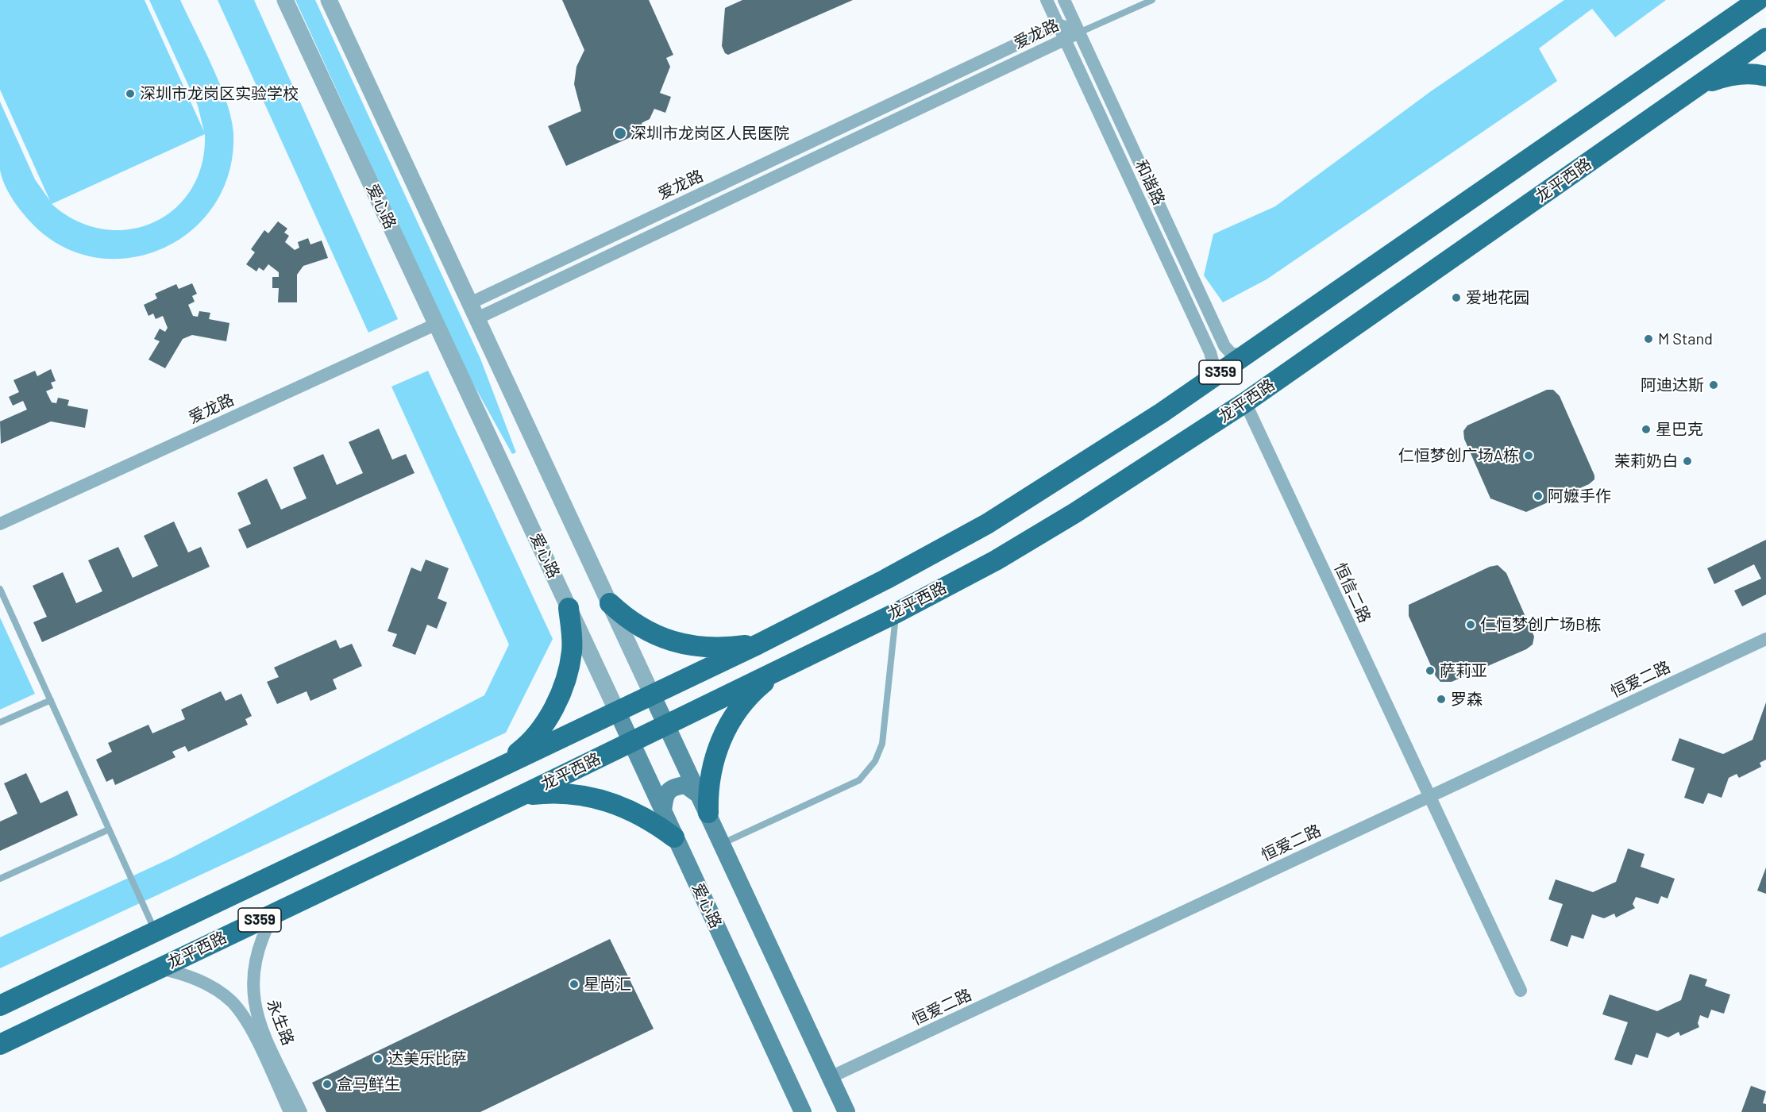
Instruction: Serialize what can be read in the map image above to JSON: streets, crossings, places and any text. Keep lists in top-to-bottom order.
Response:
{
  "streets": {
    "main road": ["龙平西路", "爱心路", "S359"],
    "street": [
      "爱龙路",
      "和谐路",
      "恒信二路",
      "恒爱二路",
      "永生路"
    ]
  },
  "crossings": [
    ["爱龙路", "和谐路"],
    ["爱龙路", "爱心路"],
    ["龙平西路", "爱心路"],
    ["龙平西路", "恒信二路"],
    ["龙平西路", "永生路"],
    ["和谐路", "S359"],
    ["爱心路", "S359"],
    ["恒信二路", "恒爱二路"]
  ],
  "places": [
    "深圳市龙岗区实验学校",
    "深圳市龙岗区人民医院",
    "爱地花园",
    "M Stand",
    "阿迪达斯",
    "星巴克",
    "仁恒梦创广场A栋",
    "茉莉奶白",
    "阿嬷手作",
    "仁恒梦创广场B栋",
    "萨莉亚",
    "罗森",
    "星尚汇",
    "达美乐比萨",
    "盒马鲜生"
  ]
}
